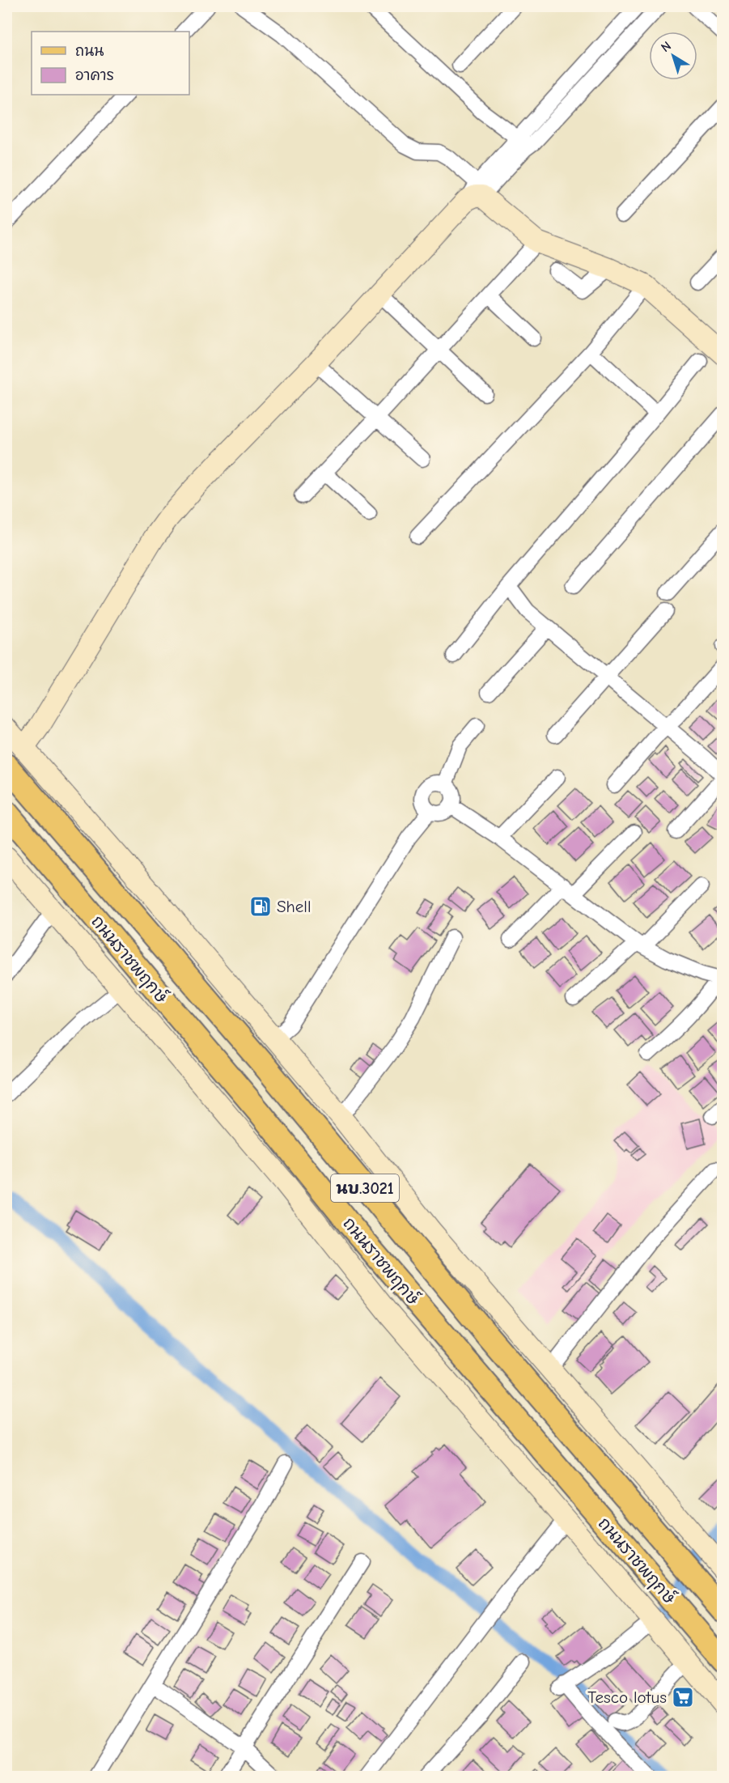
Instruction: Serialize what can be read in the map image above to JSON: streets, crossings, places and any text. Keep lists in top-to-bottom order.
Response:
{
  "streets": {
    "main road": ["ถนนราชพฤกษ์", "นบ.3021"]
  },
  "places": {
    "fuel station": ["Shell"],
    "supermarket": ["Tesco lotus"]
  },
  "legend": ["ถนน", "อาคาร"],
  "north": "top left"
}
